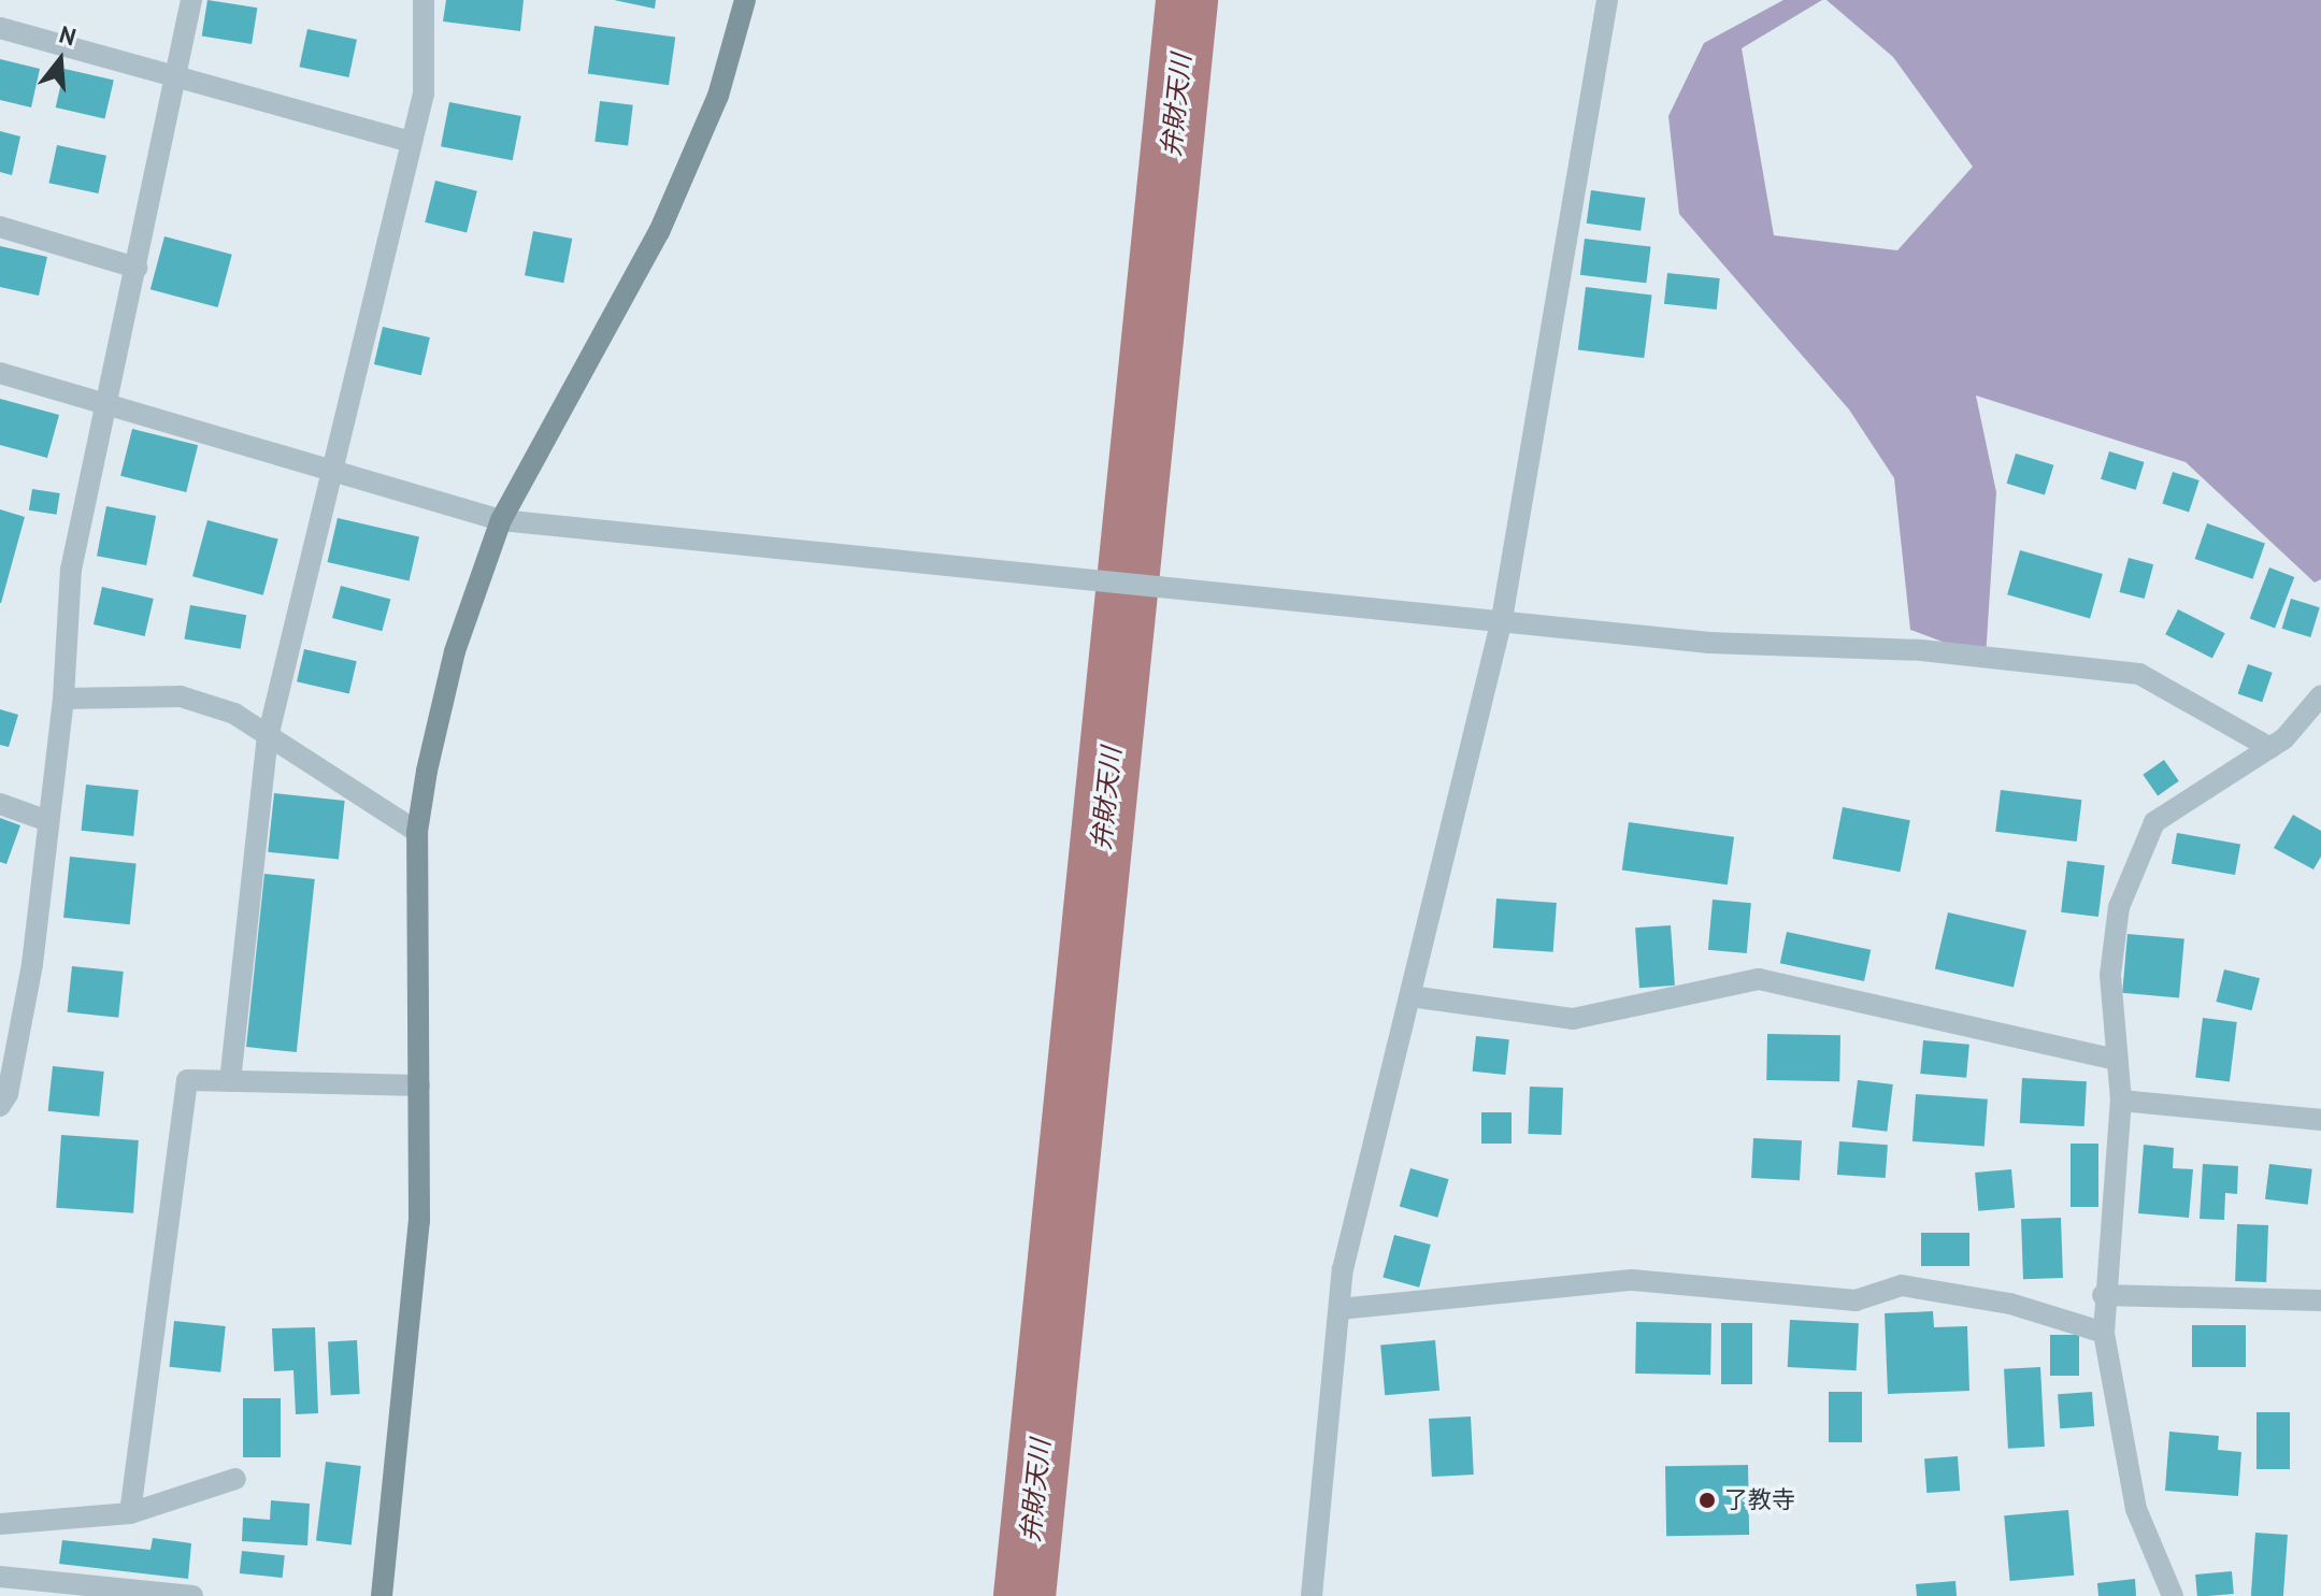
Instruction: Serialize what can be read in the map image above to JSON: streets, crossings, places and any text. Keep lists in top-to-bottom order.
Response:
{
  "water": ["弁財天川"],
  "places": ["了教寺"],
  "north": "top"
}
